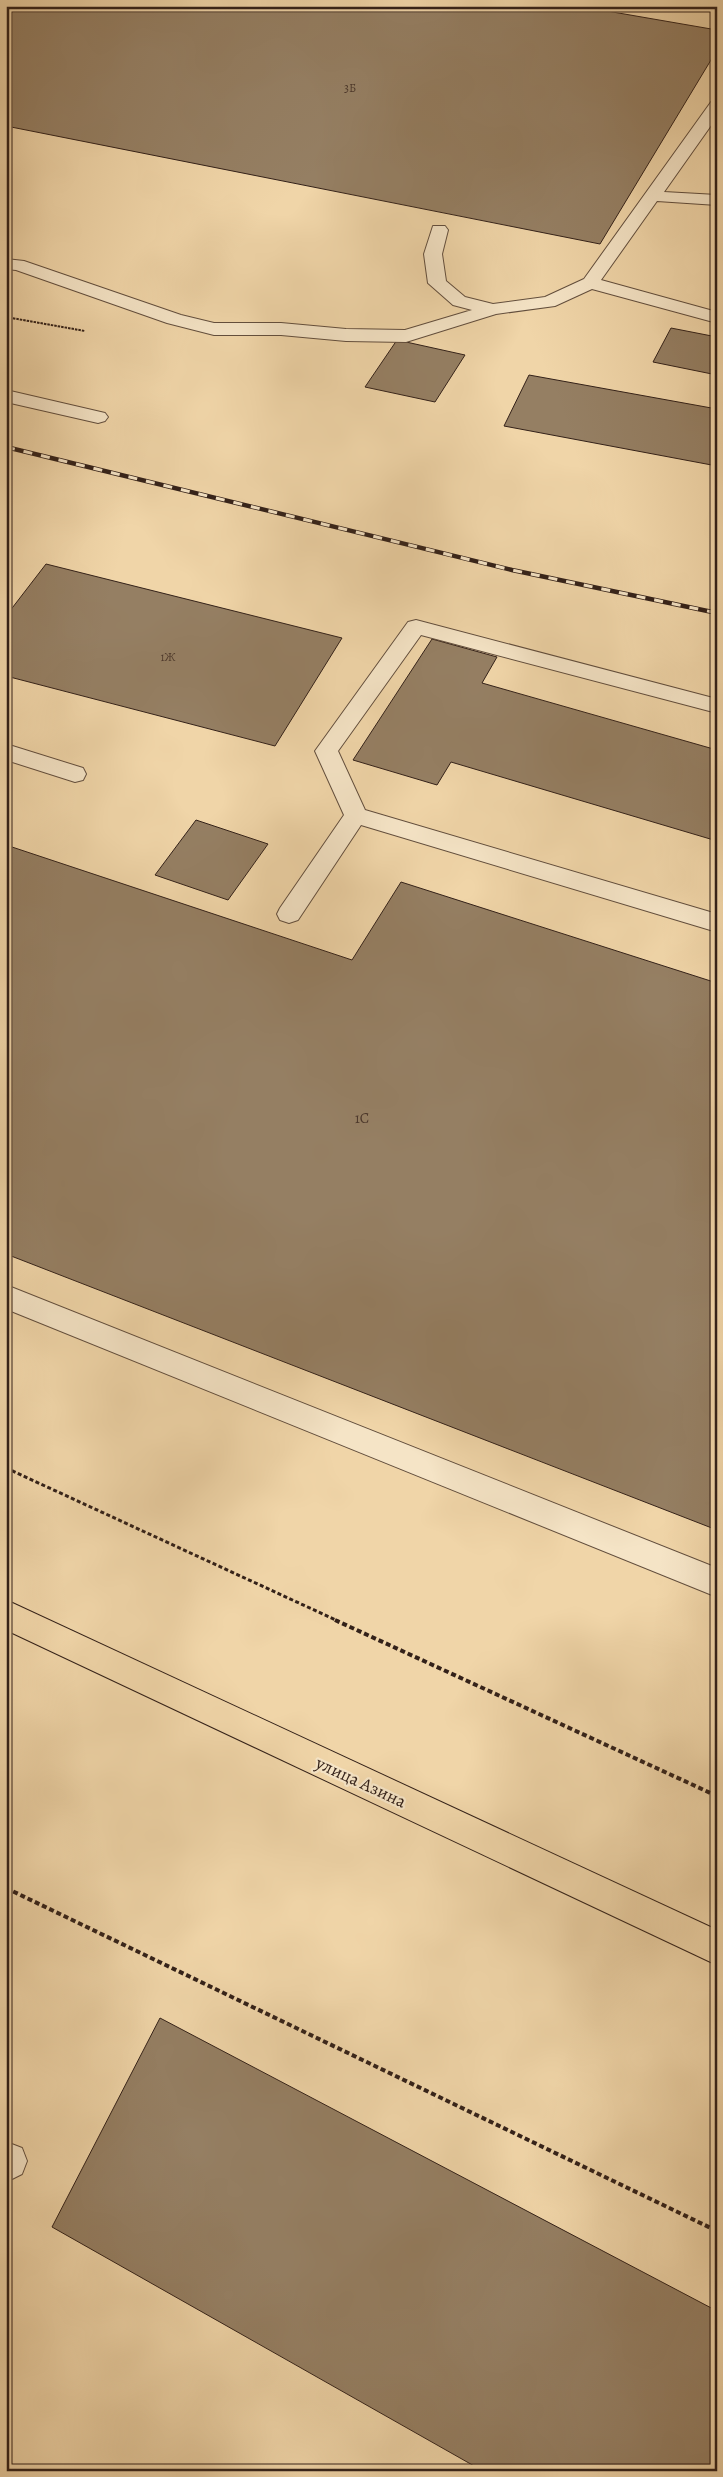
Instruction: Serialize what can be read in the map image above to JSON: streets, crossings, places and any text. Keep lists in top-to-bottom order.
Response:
{
  "streets": {
    "main road": ["улица Азина"]
  },
  "house_numbers": ["3Б", "1Ж", "1С"]
}
